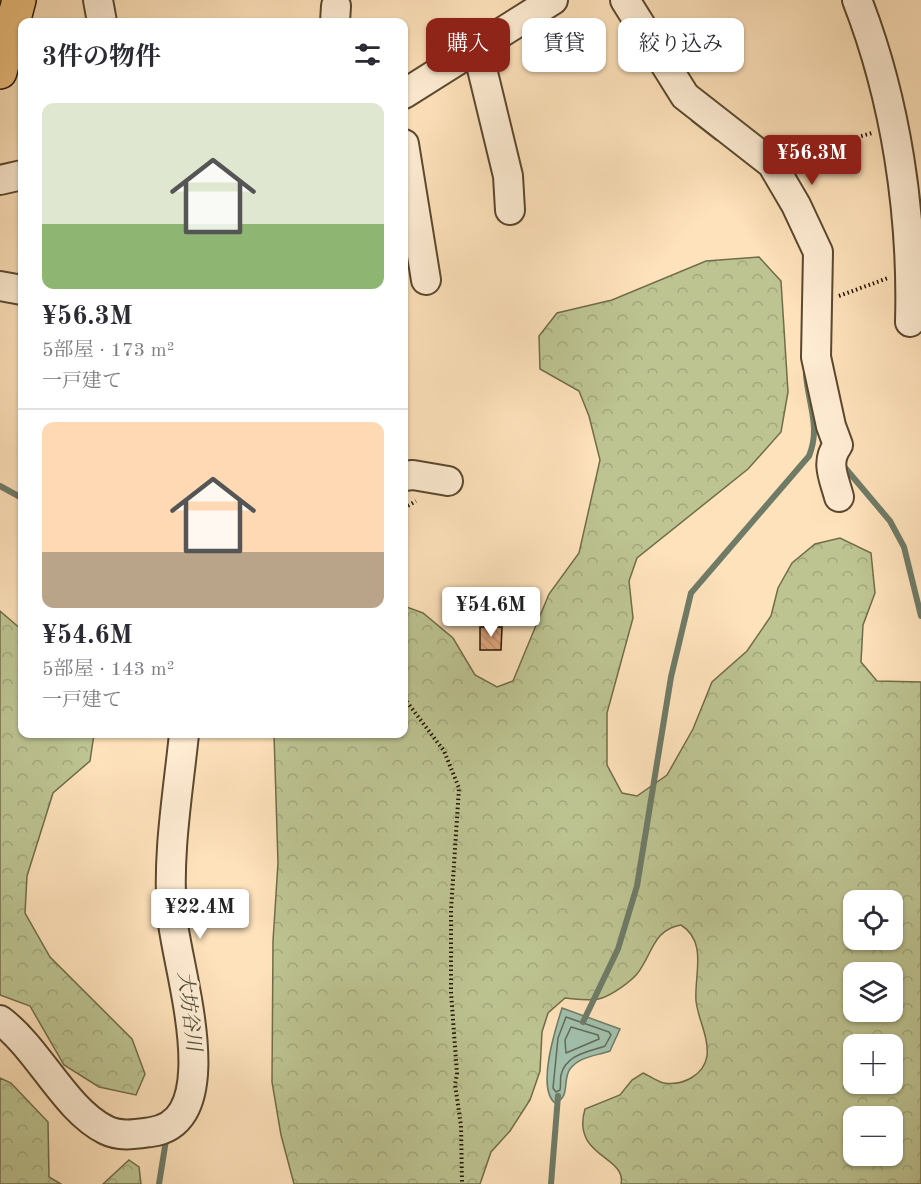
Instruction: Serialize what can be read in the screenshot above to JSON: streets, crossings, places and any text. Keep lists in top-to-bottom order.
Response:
{
  "water": ["大坊谷川"],
  "page": {
    "chip": ["購入", "賃貸", "絞り込み"],
    "heading": "3件の物件",
    "list": [
      {
        "name": "¥56.3M",
        "note": "5部屋 · 173 m² · 一戸建て"
      },
      {
        "name": "¥54.6M",
        "note": "5部屋 · 143 m² · 一戸建て"
      }
    ],
    "price": ["¥56.3M", "¥54.6M", "¥22.4M"],
    "map_buttons": ["+", "−"]
  }
}
